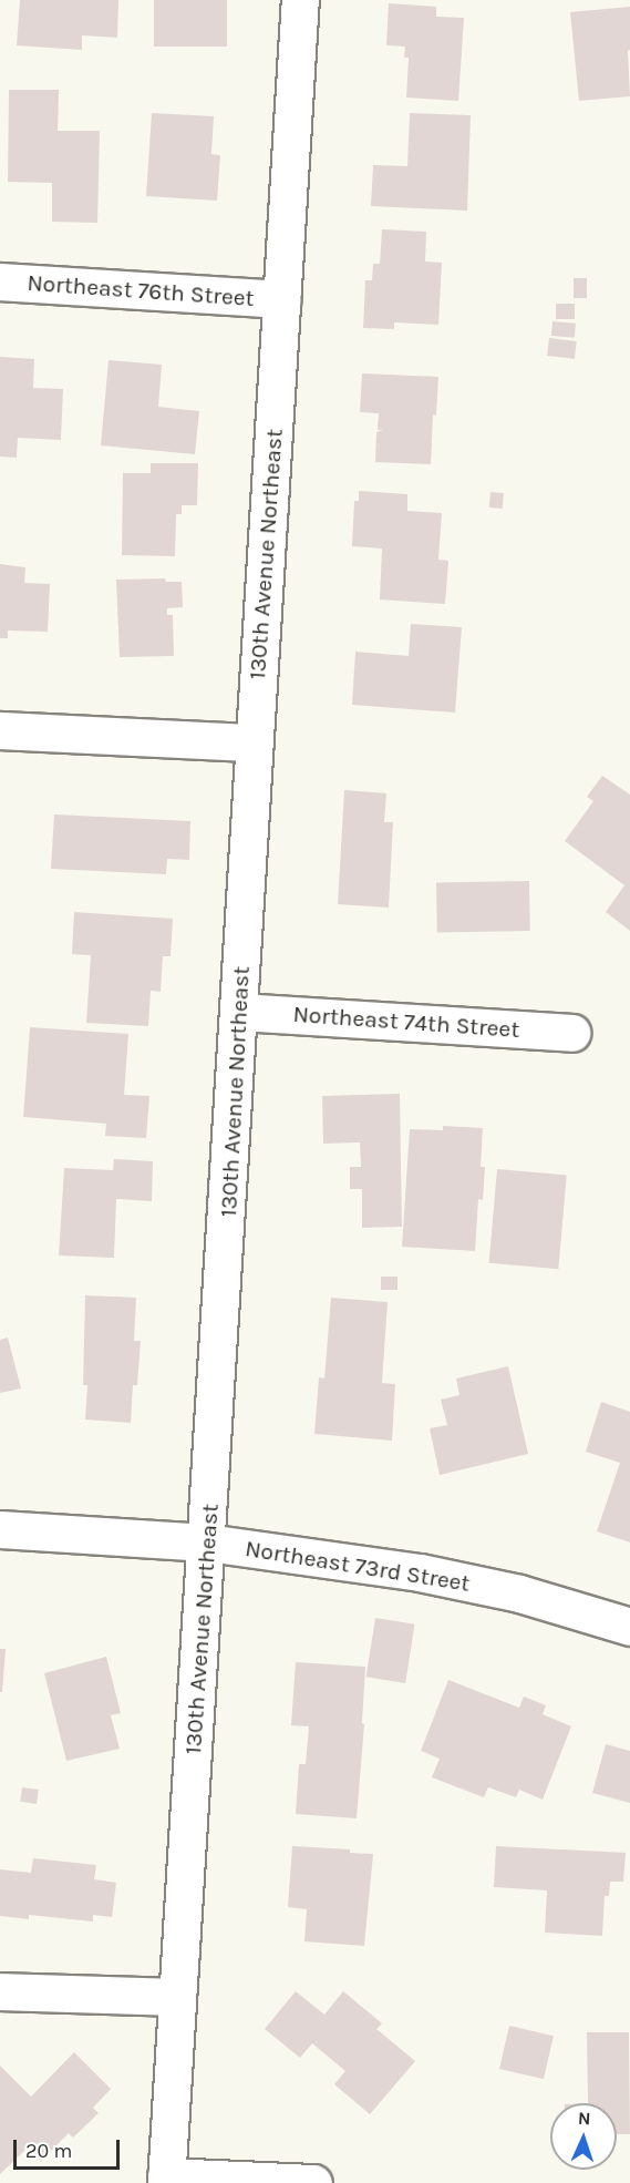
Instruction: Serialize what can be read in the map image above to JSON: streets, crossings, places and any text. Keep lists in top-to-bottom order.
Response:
{
  "streets": {
    "street": [
      "Northeast 76th Street",
      "130th Avenue Northeast",
      "Northeast 74th Street",
      "Northeast 73rd Street"
    ]
  },
  "crossings": [
    ["Northeast 76th Street", "130th Avenue Northeast"],
    ["130th Avenue Northeast", "Northeast 74th Street"],
    ["130th Avenue Northeast", "Northeast 73rd Street"]
  ],
  "scale_bar": "20 m",
  "north": "top"
}
